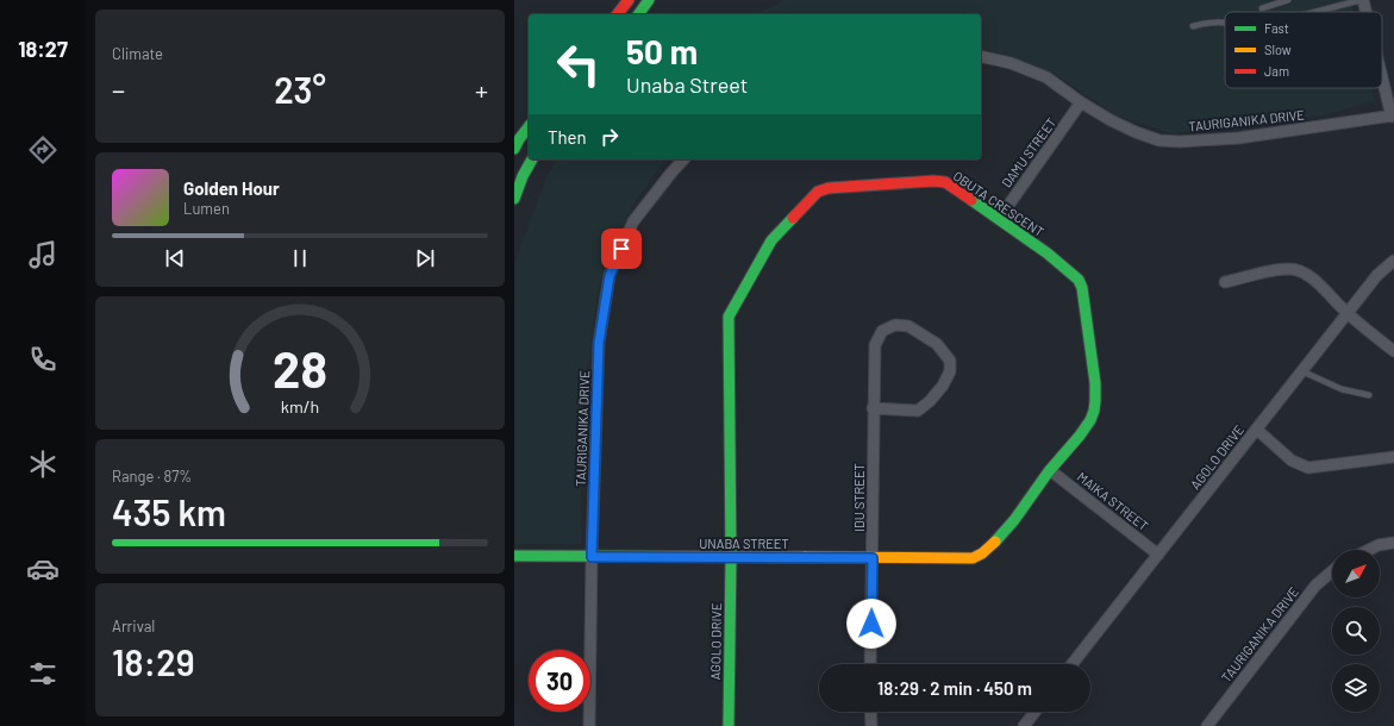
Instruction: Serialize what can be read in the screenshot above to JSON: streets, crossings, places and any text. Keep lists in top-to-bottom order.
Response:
{
  "streets": {
    "street": [
      "TAURIGANIKA DRIVE",
      "DAMU STREET",
      "OBUTA CRESCENT",
      "AGOLO DRIVE",
      "IDU STREET",
      "MAIKA STREET",
      "UNABA STREET"
    ]
  },
  "crossings": [
    ["TAURIGANIKA DRIVE", "DAMU STREET"],
    ["TAURIGANIKA DRIVE", "UNABA STREET"],
    ["DAMU STREET", "OBUTA CRESCENT"],
    ["OBUTA CRESCENT", "AGOLO DRIVE"],
    ["OBUTA CRESCENT", "MAIKA STREET"],
    ["OBUTA CRESCENT", "UNABA STREET"],
    ["AGOLO DRIVE", "MAIKA STREET"],
    ["AGOLO DRIVE", "UNABA STREET"],
    ["IDU STREET", "UNABA STREET"]
  ],
  "legend": ["Fast", "Slow", "Jam"],
  "north": "top right",
  "page": {
    "tabs": "18:27",
    "tile": [
      "Climate",
      ["Range · 87%", "435 km"],
      ["Arrival", "18:29"]
    ],
    "turn": ["50 m", "Unaba Street"],
    "heat": ["−", "23°", "+"],
    "then": "Then",
    "song": ["Golden Hour", "Lumen"],
    "limit": "30",
    "trip": "18:29 · 2 min · 450 m",
    "gauge": ["28", "km/h"]
  }
}
